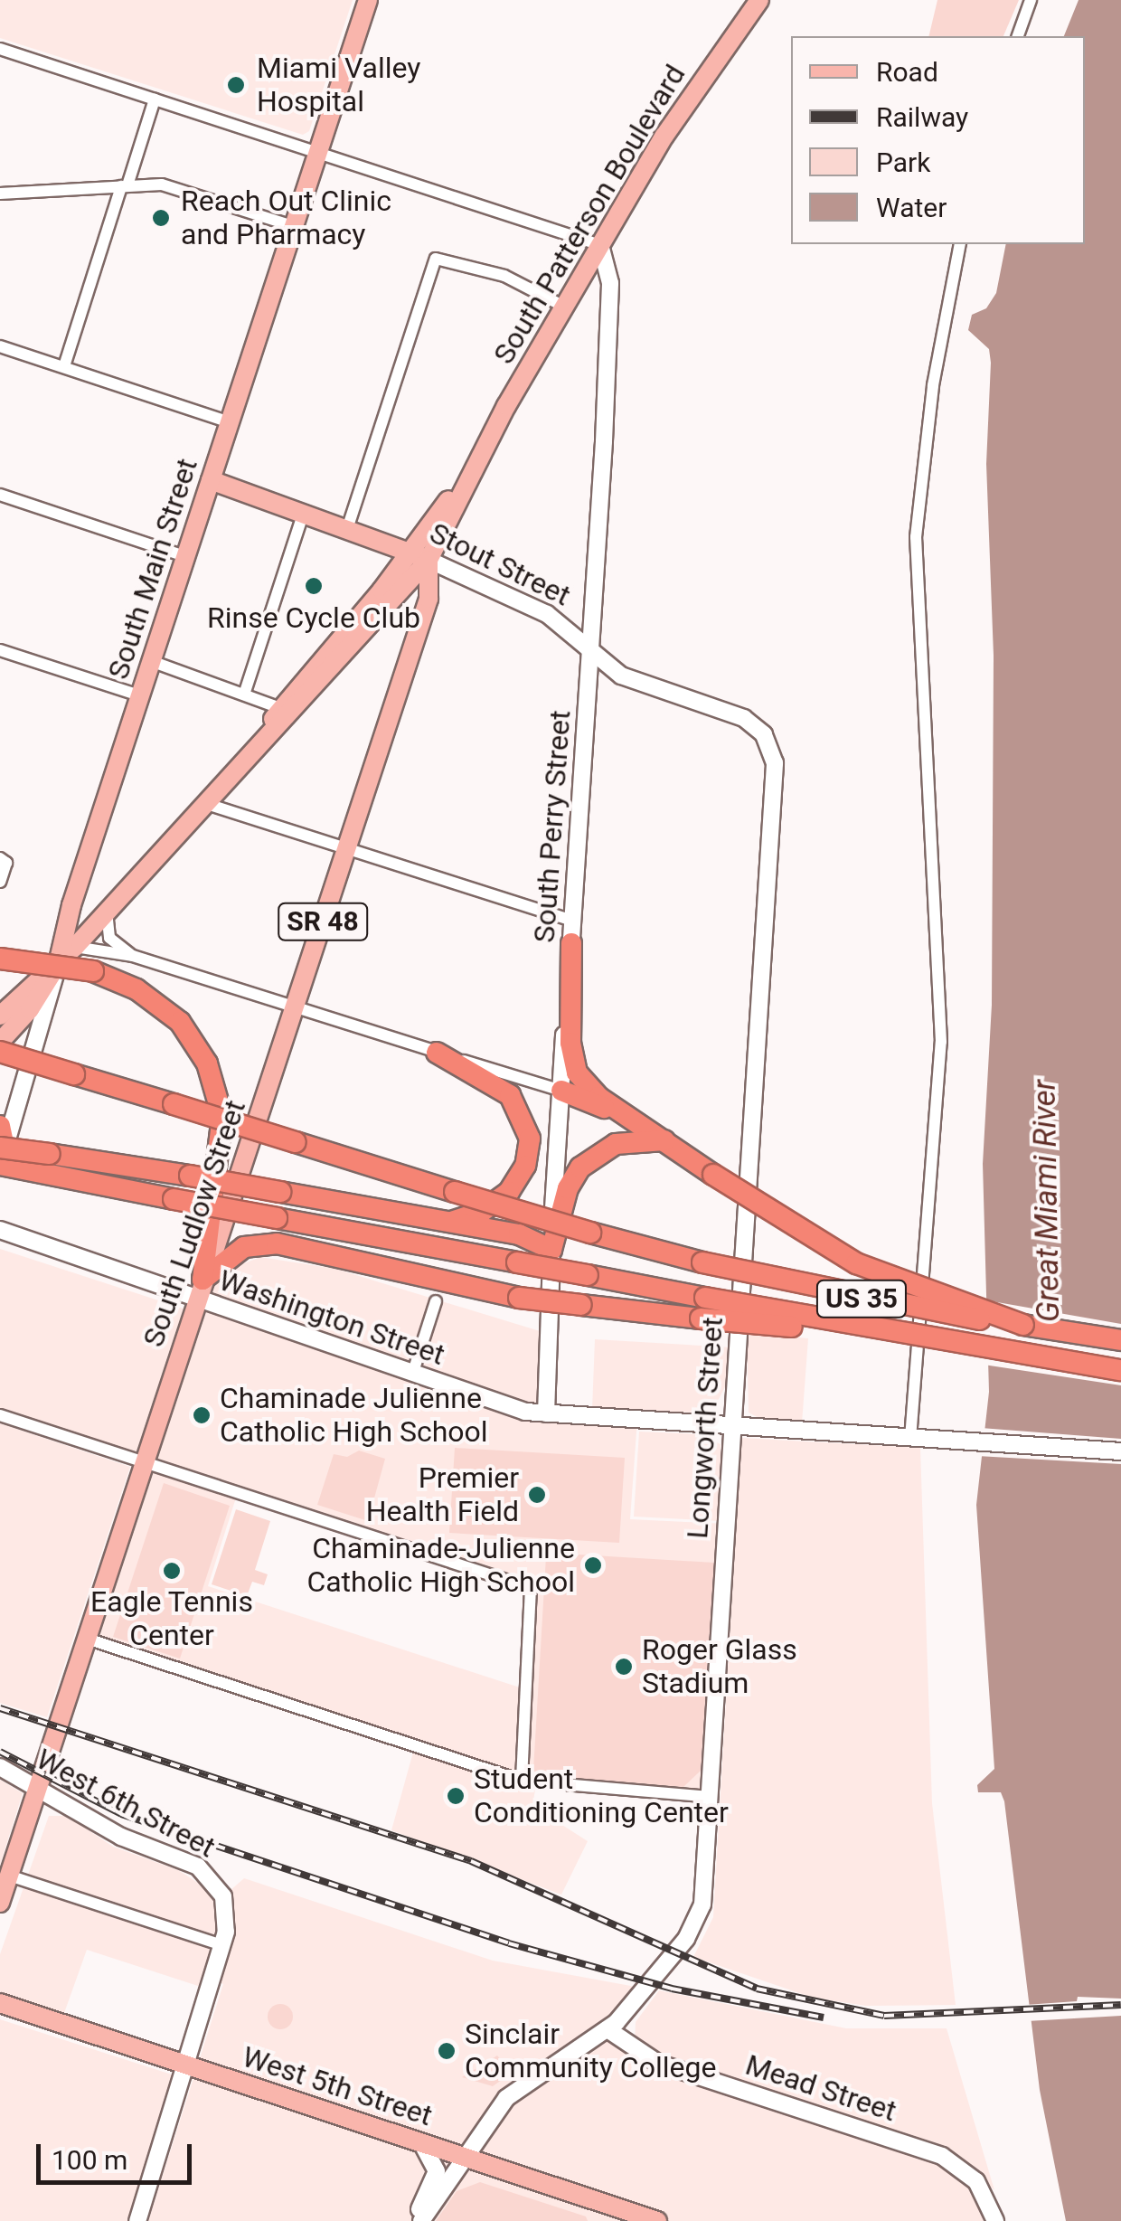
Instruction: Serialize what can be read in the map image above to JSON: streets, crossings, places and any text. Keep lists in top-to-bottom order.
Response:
{
  "streets": {
    "highway": ["US 35"],
    "main road": [
      "South Patterson Boulevard",
      "Stout Street",
      "South Main Street",
      "SR 48",
      "South Ludlow Street",
      "West 5th Street"
    ],
    "street": [
      "South Perry Street",
      "Washington Street",
      "Longworth Street",
      "West 6th Street",
      "Mead Street"
    ]
  },
  "crossings": [
    ["South Patterson Boulevard", "Stout Street"],
    ["South Patterson Boulevard", "South Main Street"],
    ["South Patterson Boulevard", "South Perry Street"],
    ["South Patterson Boulevard", "South Ludlow Street"],
    ["Stout Street", "South Main Street"],
    ["Stout Street", "South Perry Street"],
    ["Stout Street", "South Ludlow Street"],
    ["Stout Street", "Longworth Street"],
    ["South Perry Street", "Washington Street"],
    ["South Ludlow Street", "Washington Street"],
    ["South Ludlow Street", "West 6th Street"],
    ["Washington Street", "Longworth Street"],
    ["Longworth Street", "West 5th Street"],
    ["Longworth Street", "Mead Street"],
    ["West 6th Street", "West 5th Street"]
  ],
  "water": ["Great Miami River"],
  "places": [
    "Miami Valley Hospital",
    "Reach Out Clinic and Pharmacy",
    "Rinse Cycle Club",
    "Chaminade Julienne Catholic High School",
    "Premier Health Field",
    "Chaminade-Julienne Catholic High School",
    "Eagle Tennis Center",
    "Roger Glass Stadium",
    "Student Conditioning Center",
    "Sinclair Community College"
  ],
  "legend": [
    "Road",
    "Railway",
    "Park",
    "Water"
  ],
  "scale_bar": "100 m"
}
